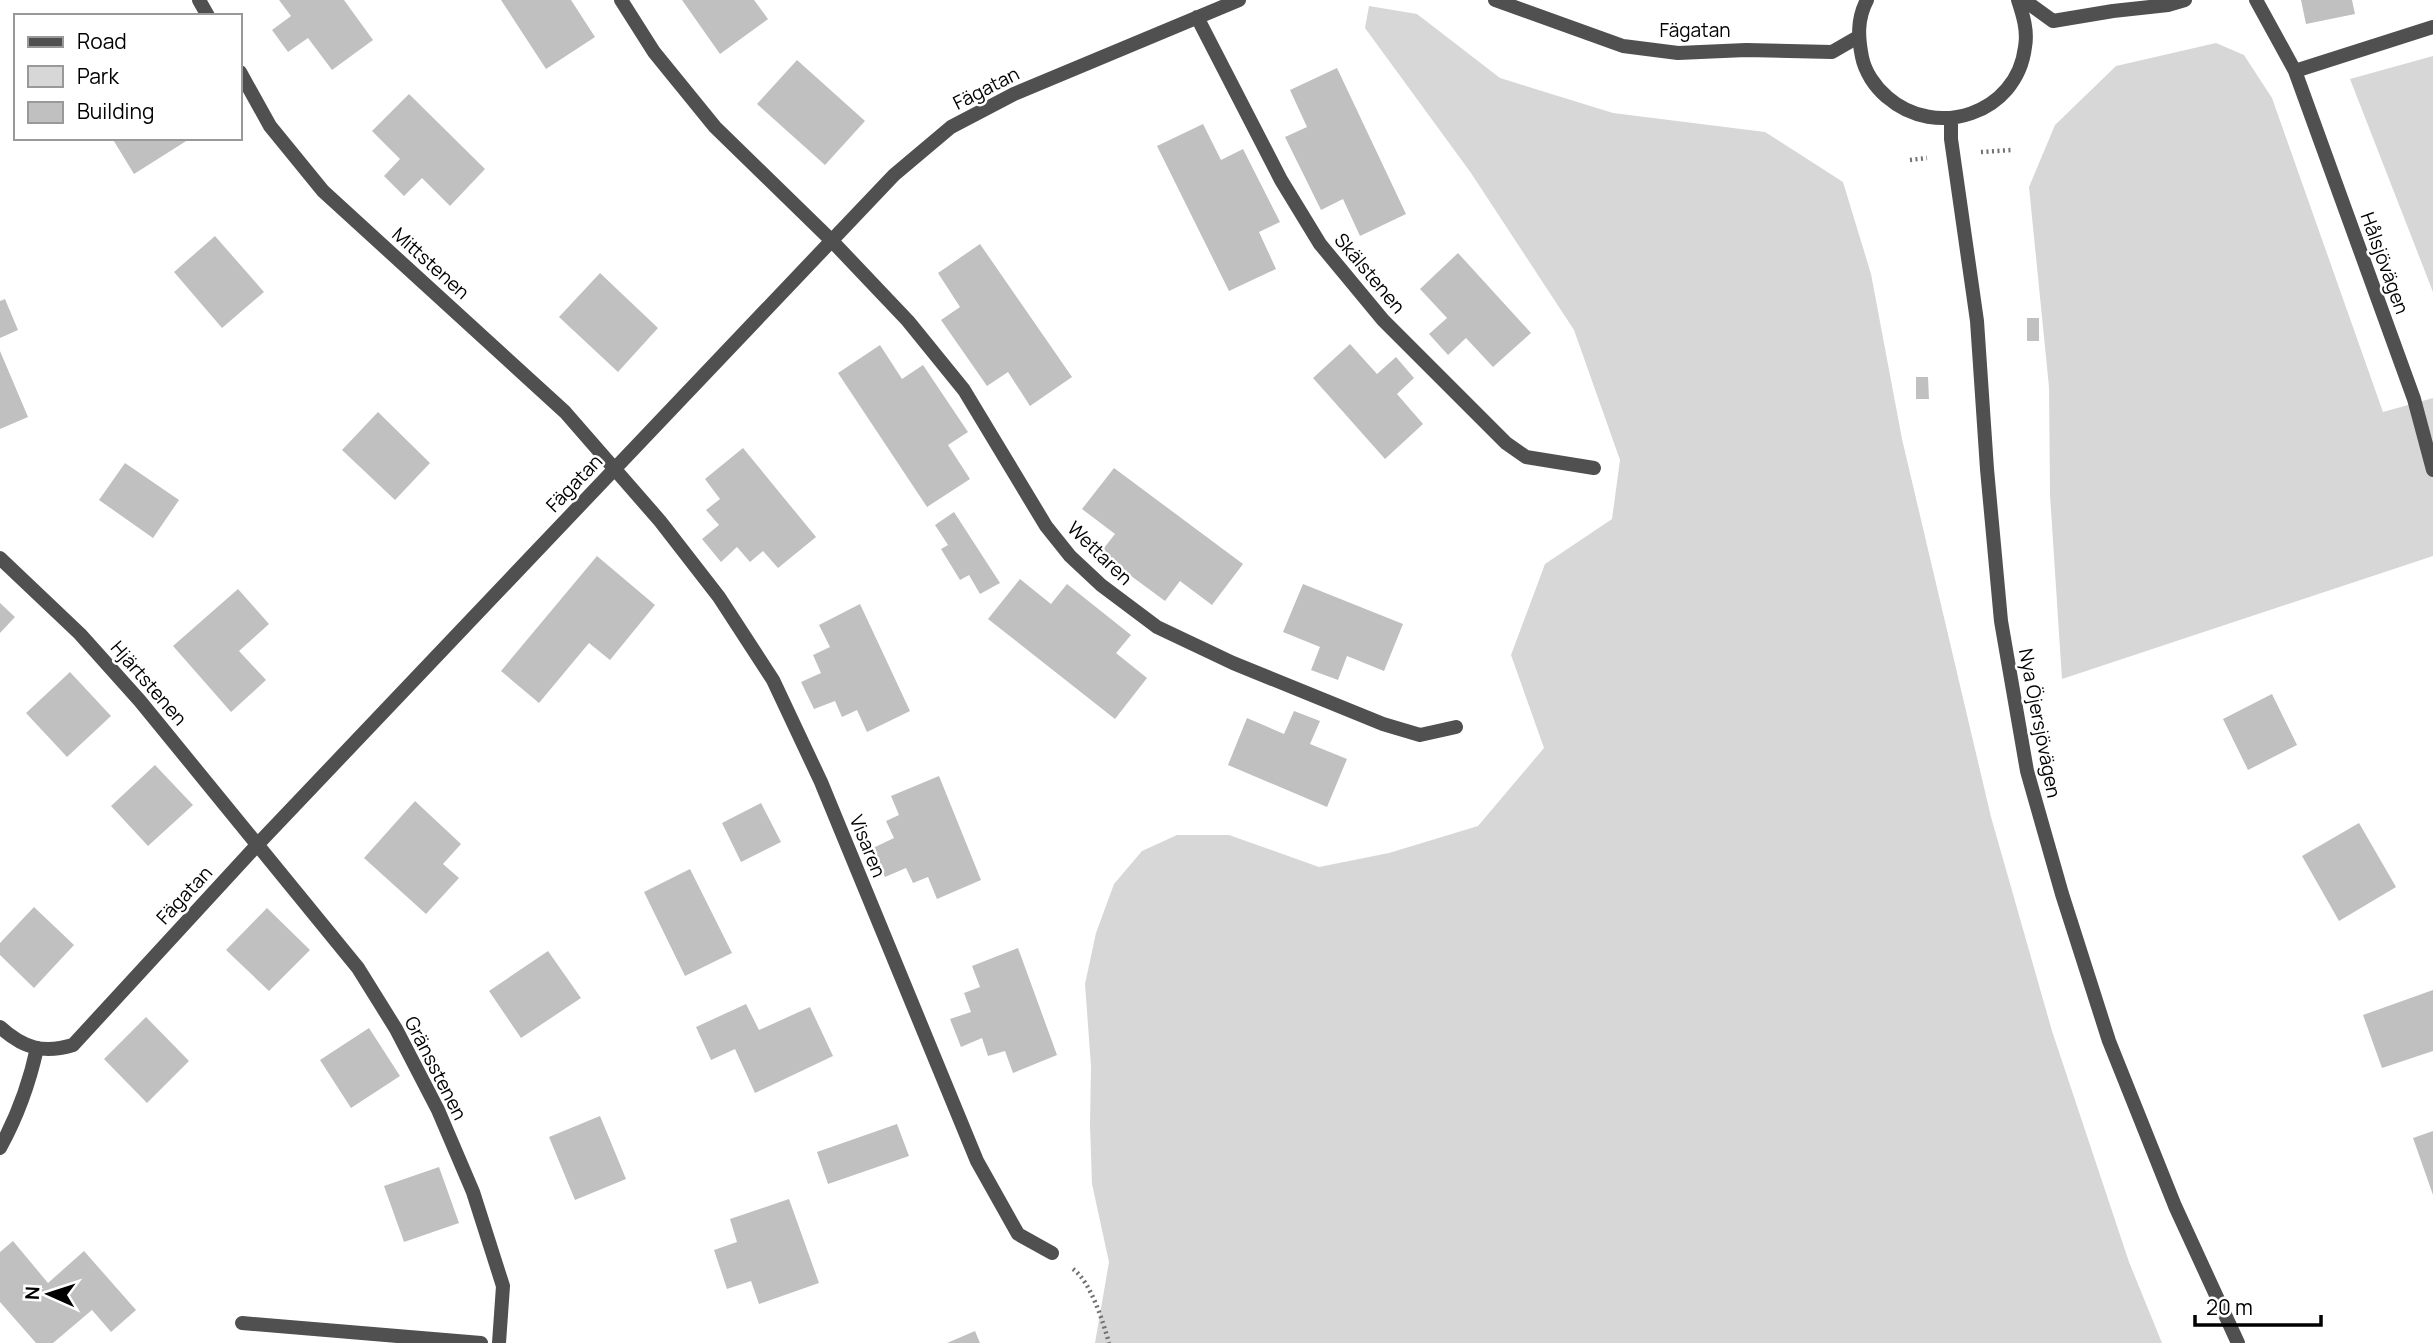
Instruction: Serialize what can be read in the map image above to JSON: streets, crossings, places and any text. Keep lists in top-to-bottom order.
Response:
{
  "streets": {
    "street": [
      "Fägatan",
      "Mittstenen",
      "Hålsjövägen",
      "Skälstenen",
      "Wettaren",
      "Hjärtstenen",
      "Nya Öjersjövägen",
      "Visaren",
      "Gränsstenen"
    ]
  },
  "crossings": [
    ["Fägatan", "Mittstenen"],
    ["Fägatan", "Skälstenen"],
    ["Fägatan", "Wettaren"],
    ["Fägatan", "Hjärtstenen"],
    ["Fägatan", "Visaren"],
    ["Fägatan", "Gränsstenen"],
    ["Mittstenen", "Visaren"],
    ["Hjärtstenen", "Gränsstenen"]
  ],
  "legend": ["Road", "Park", "Building"],
  "scale_bar": "20 m",
  "north": "left"
}
